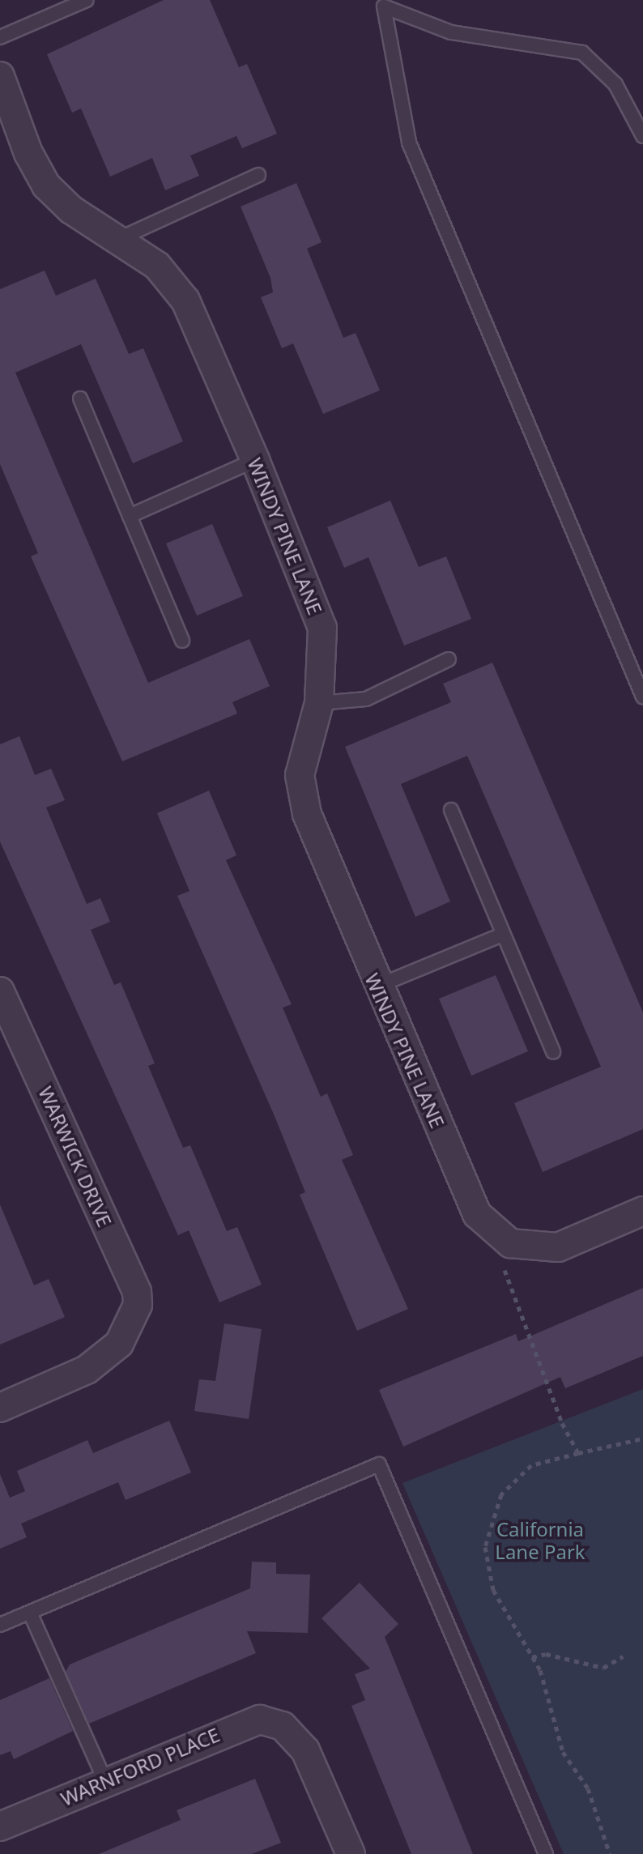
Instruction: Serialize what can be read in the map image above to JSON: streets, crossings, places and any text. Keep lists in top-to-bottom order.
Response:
{
  "streets": {
    "street": ["WINDY PINE LANE", "WARWICK DRIVE", "WARNFORD PLACE"]
  },
  "parks": ["California Lane Park"]
}
